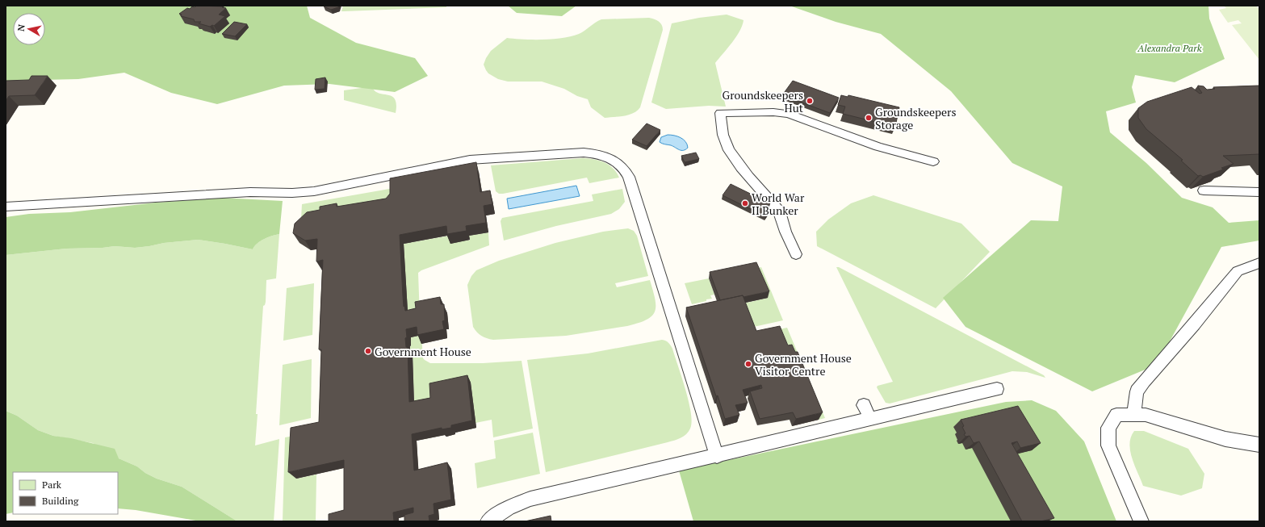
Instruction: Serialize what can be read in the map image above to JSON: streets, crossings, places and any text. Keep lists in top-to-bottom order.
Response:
{
  "parks": ["Alexandra Park"],
  "places": [
    "Groundskeepers Hut",
    "Groundskeepers Storage",
    "World War II Bunker",
    "Government House",
    "Government House Visitor Centre"
  ],
  "legend": ["Park", "Building"],
  "north": "left"
}
